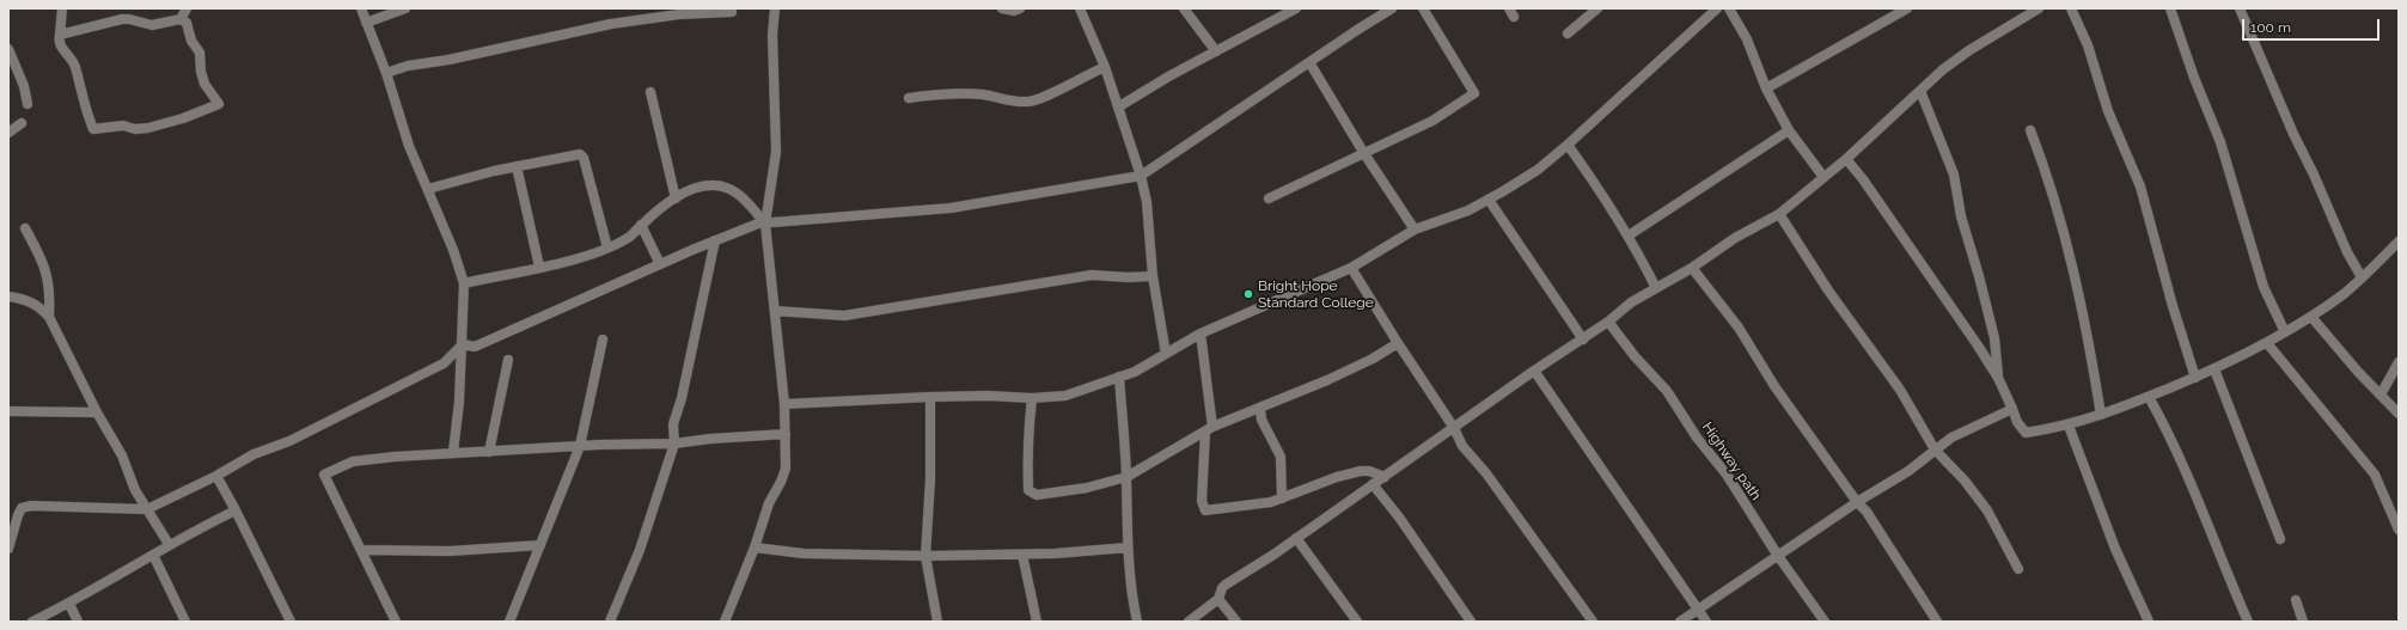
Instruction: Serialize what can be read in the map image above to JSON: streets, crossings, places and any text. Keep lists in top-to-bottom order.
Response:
{
  "streets": {
    "street": ["Highway path"]
  },
  "places": ["Bright Hope Standard College"],
  "scale_bar": "100 m"
}
